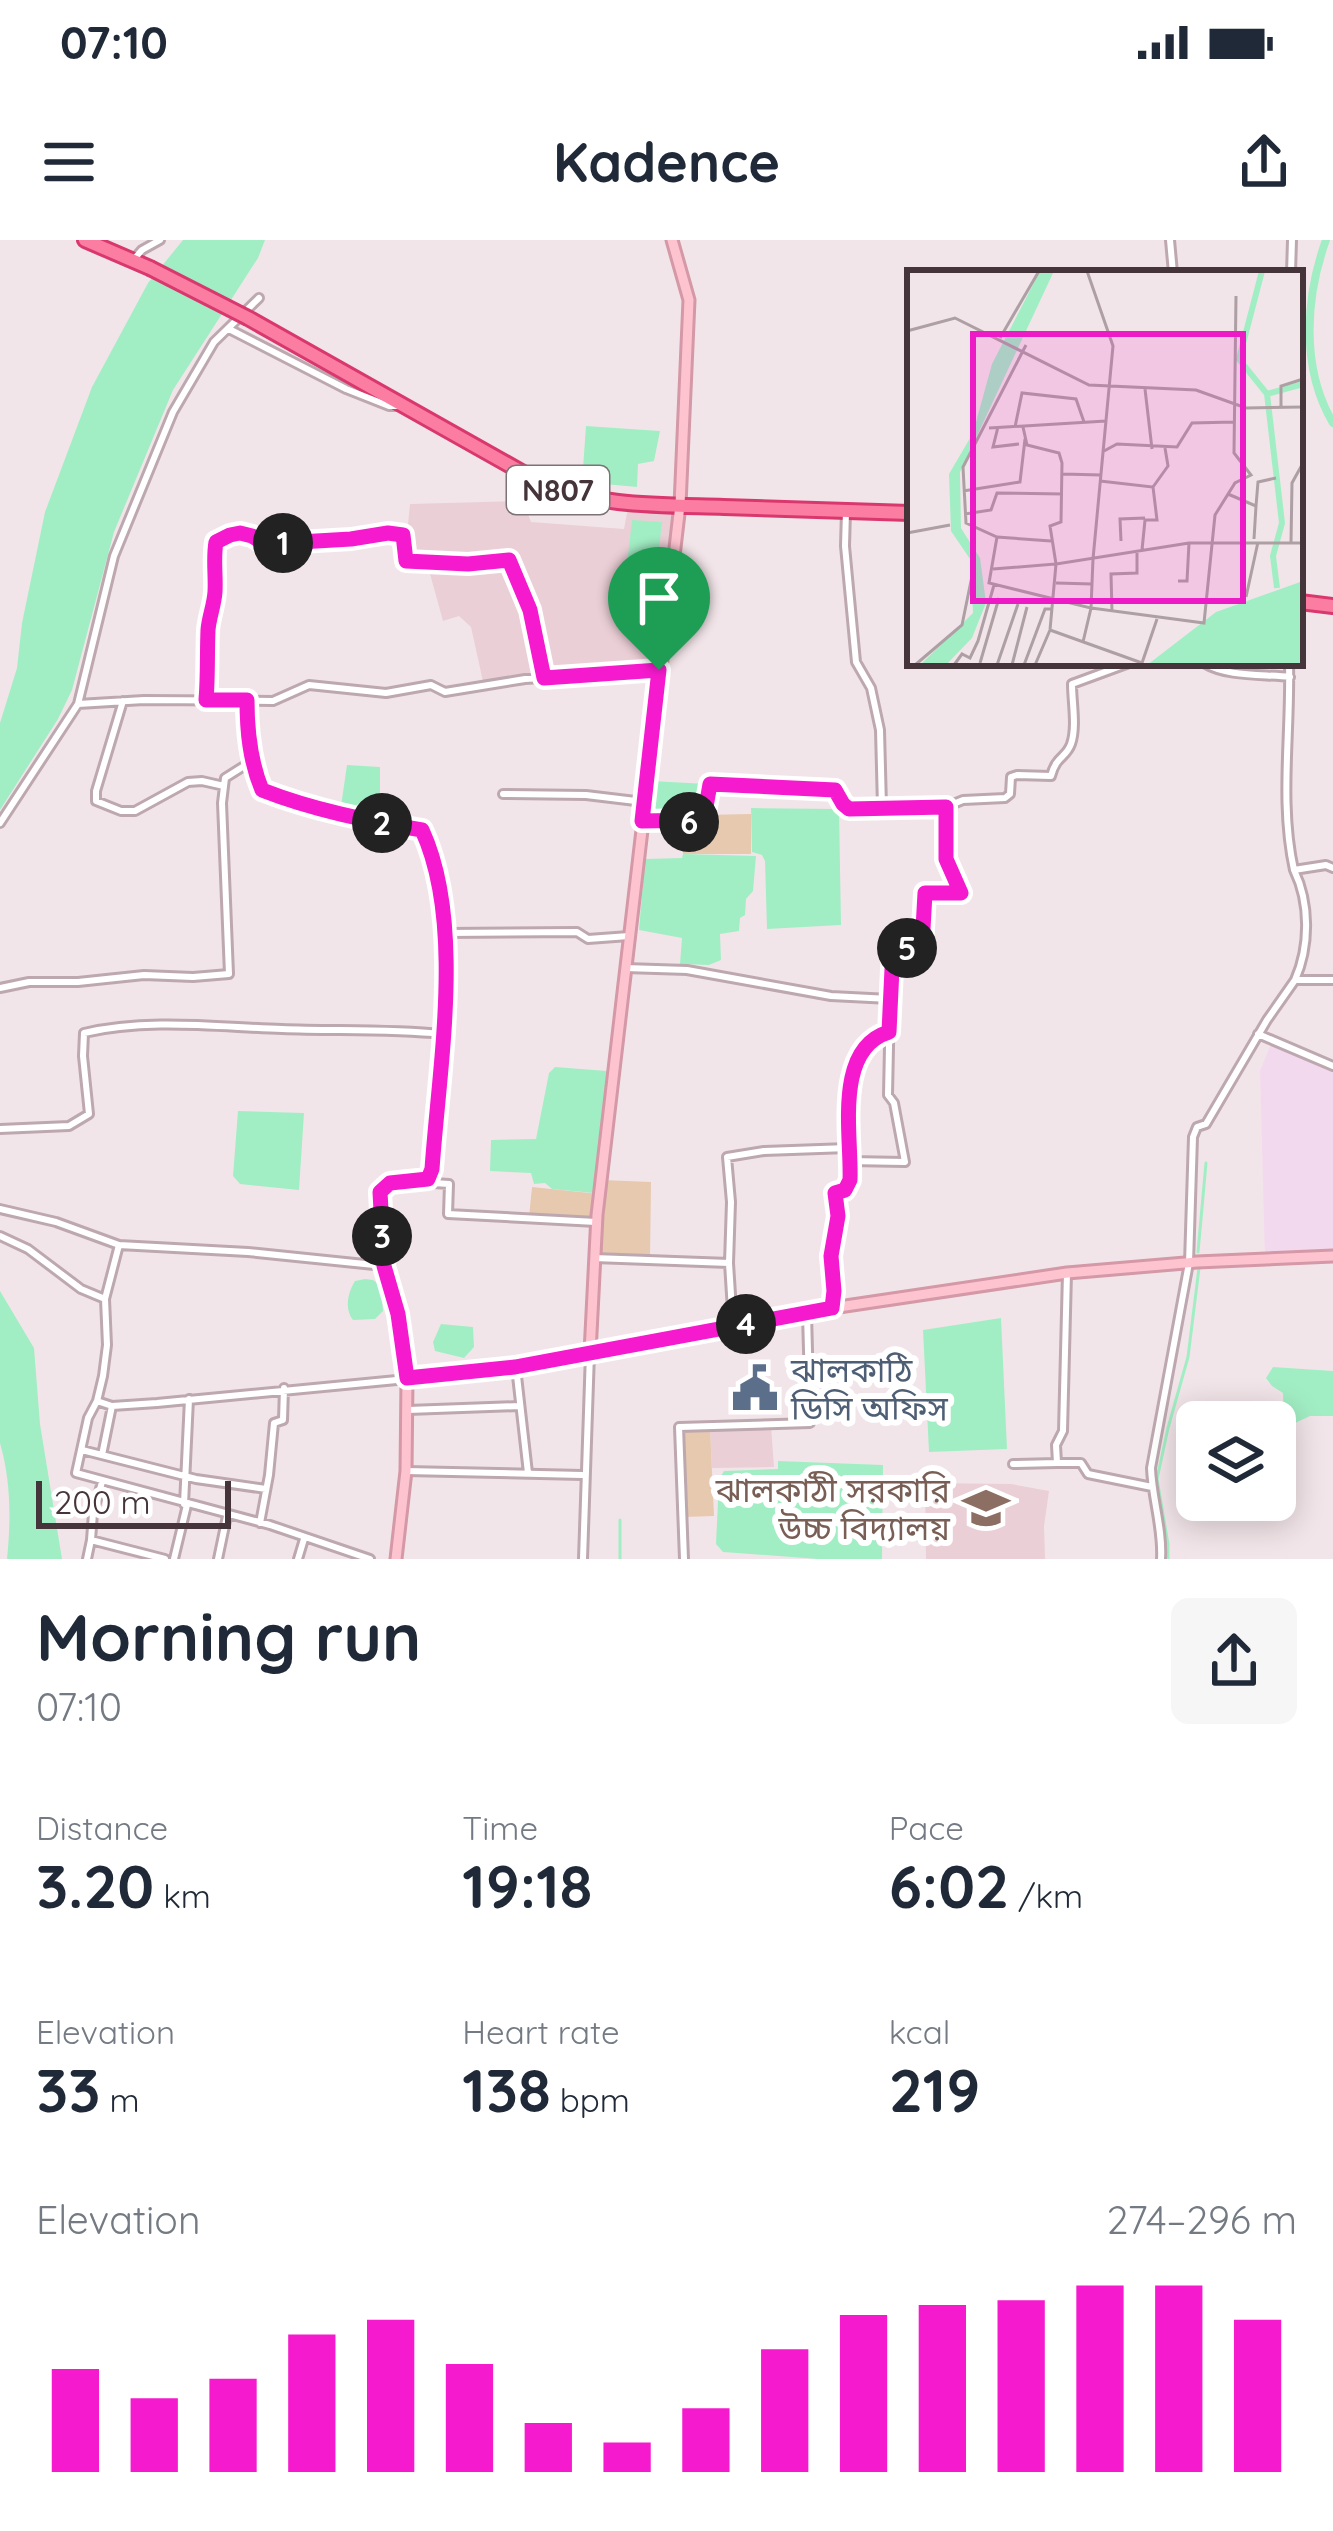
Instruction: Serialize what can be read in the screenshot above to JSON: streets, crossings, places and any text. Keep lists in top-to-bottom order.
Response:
{
  "streets": {
    "highway": ["N807"]
  },
  "places": {
    "public building": ["ঝালকাঠি ডিসি অফিস"],
    "school or university": ["ঝালকাঠী সরকারি উচ্চ বিদ্যালয়"]
  },
  "scale_bar": "200 m",
  "page": {
    "status": "07:10",
    "header": "Kadence",
    "pins": [
      "1",
      "6",
      "2",
      "5",
      "3",
      "4"
    ],
    "scale": "200 m",
    "heading": ["Morning run", "07:10"],
    "stats": [
      ["Distance", "3.20 km"],
      ["Time", "19:18"],
      ["Pace", "6:02 /km"],
      ["Elevation", "33 m"],
      ["Heart rate", "138 bpm"],
      ["kcal", "219"]
    ],
    "chart": ["Elevation", "274–296 m"]
  }
}
